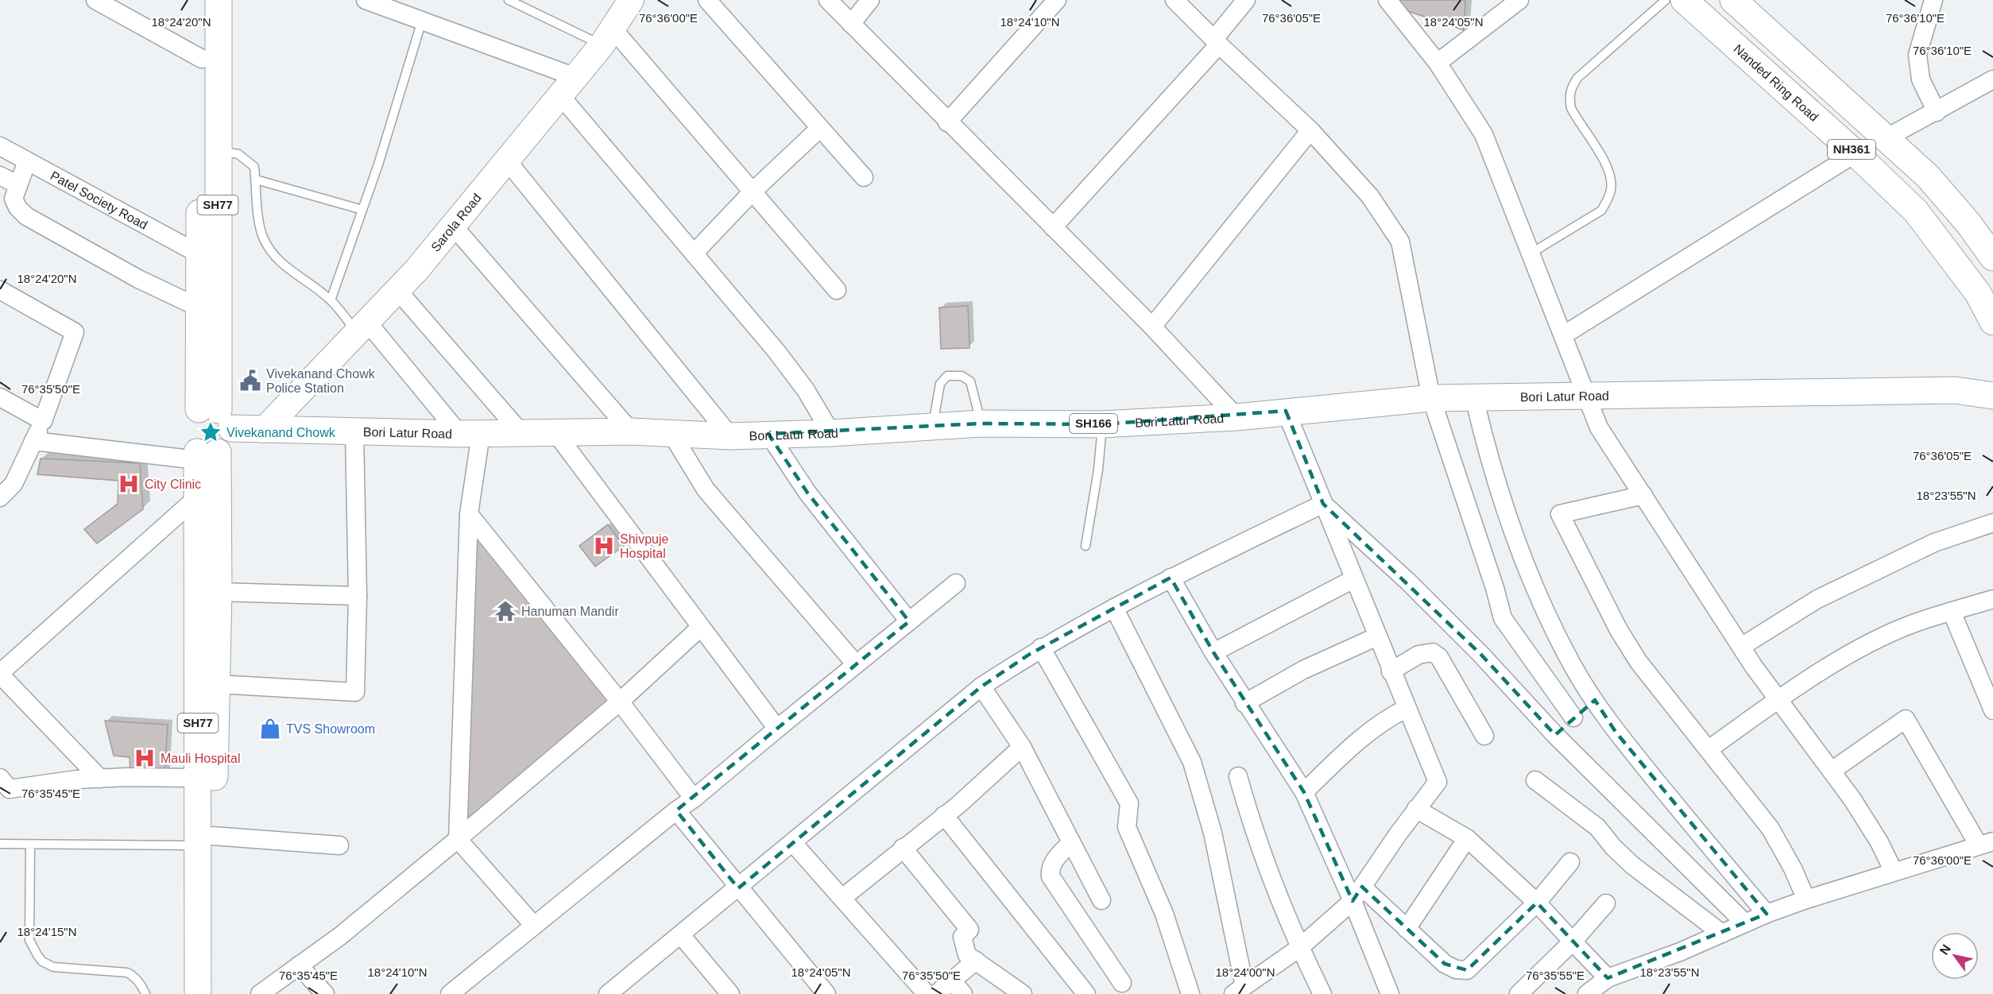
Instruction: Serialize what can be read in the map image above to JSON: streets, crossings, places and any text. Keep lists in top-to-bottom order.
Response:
{
  "streets": {
    "main road": [
      "Nanded Ring Road",
      "NH361",
      "SH77",
      "Sarola Road",
      "Bori Latur Road",
      "SH166"
    ],
    "street": ["Patel Society Road"]
  },
  "crossings": [
    ["Patel Society Road", "SH77"],
    ["SH77", "Bori Latur Road"],
    ["Sarola Road", "Bori Latur Road"]
  ],
  "places": {
    "public building": ["Vivekanand Chowk Police Station"],
    "place": ["Vivekanand Chowk"],
    "hospital": ["City Clinic", "Shivpuje Hospital", "Mauli Hospital"],
    "temple": ["Hanuman Mandir"],
    "shop": ["TVS Showroom"]
  },
  "north": "top left",
  "coordinates": [
    "76°36'00\"E",
    "76°36'05\"E",
    "76°36'10\"E",
    "18°24'20\"N",
    "18°24'10\"N",
    "18°24'05\"N",
    "76°35'50\"E",
    "18°23'55\"N",
    "76°35'45\"E",
    "18°24'15\"N",
    "18°24'00\"N",
    "76°35'55\"E"
  ]
}
